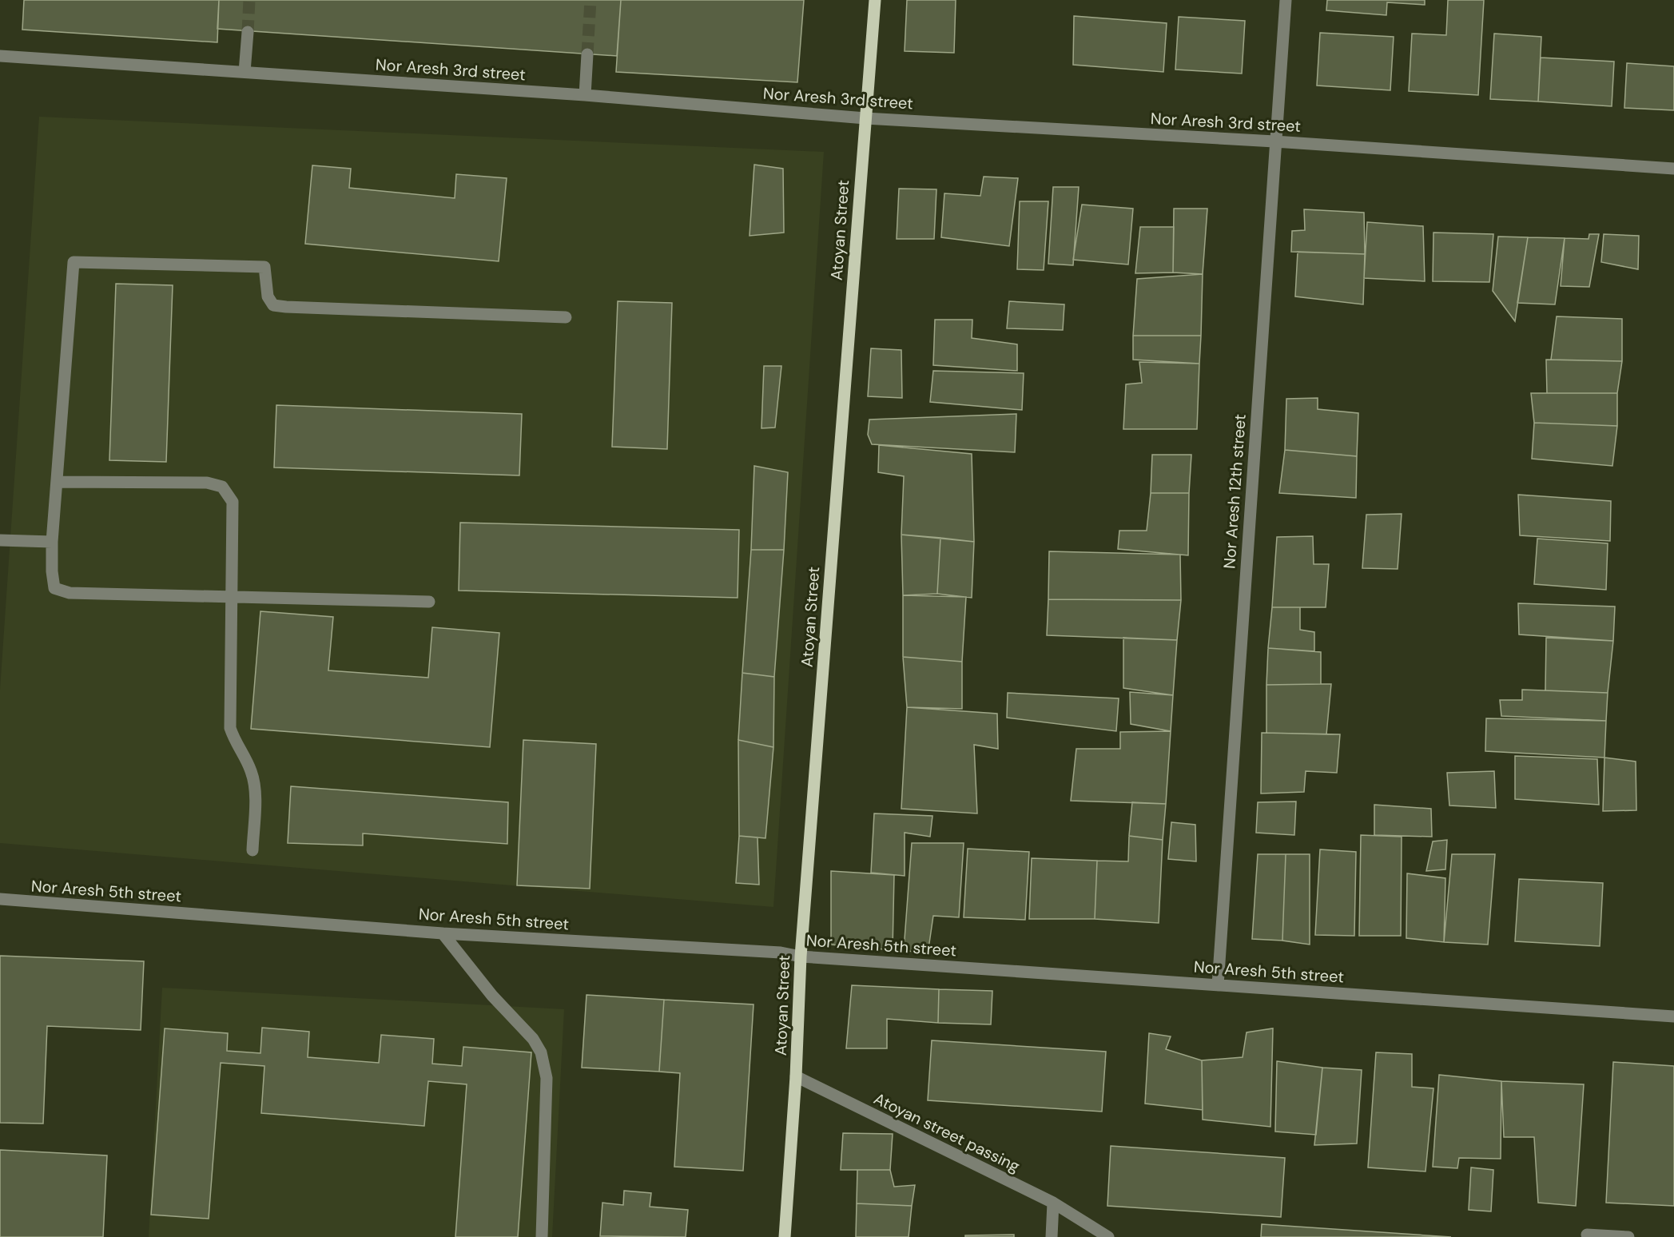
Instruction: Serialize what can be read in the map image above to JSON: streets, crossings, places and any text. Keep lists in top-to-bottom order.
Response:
{
  "streets": {
    "main road": ["Atoyan Street"],
    "street": [
      "Nor Aresh 3rd street",
      "Nor Aresh 12th street",
      "Nor Aresh 5th street",
      "Atoyan street passing"
    ]
  },
  "crossings": [
    ["Nor Aresh 3rd street", "Atoyan Street"],
    ["Nor Aresh 3rd street", "Nor Aresh 12th street"],
    ["Atoyan Street", "Nor Aresh 5th street"],
    ["Atoyan Street", "Atoyan street passing"],
    ["Nor Aresh 12th street", "Nor Aresh 5th street"]
  ]
}
